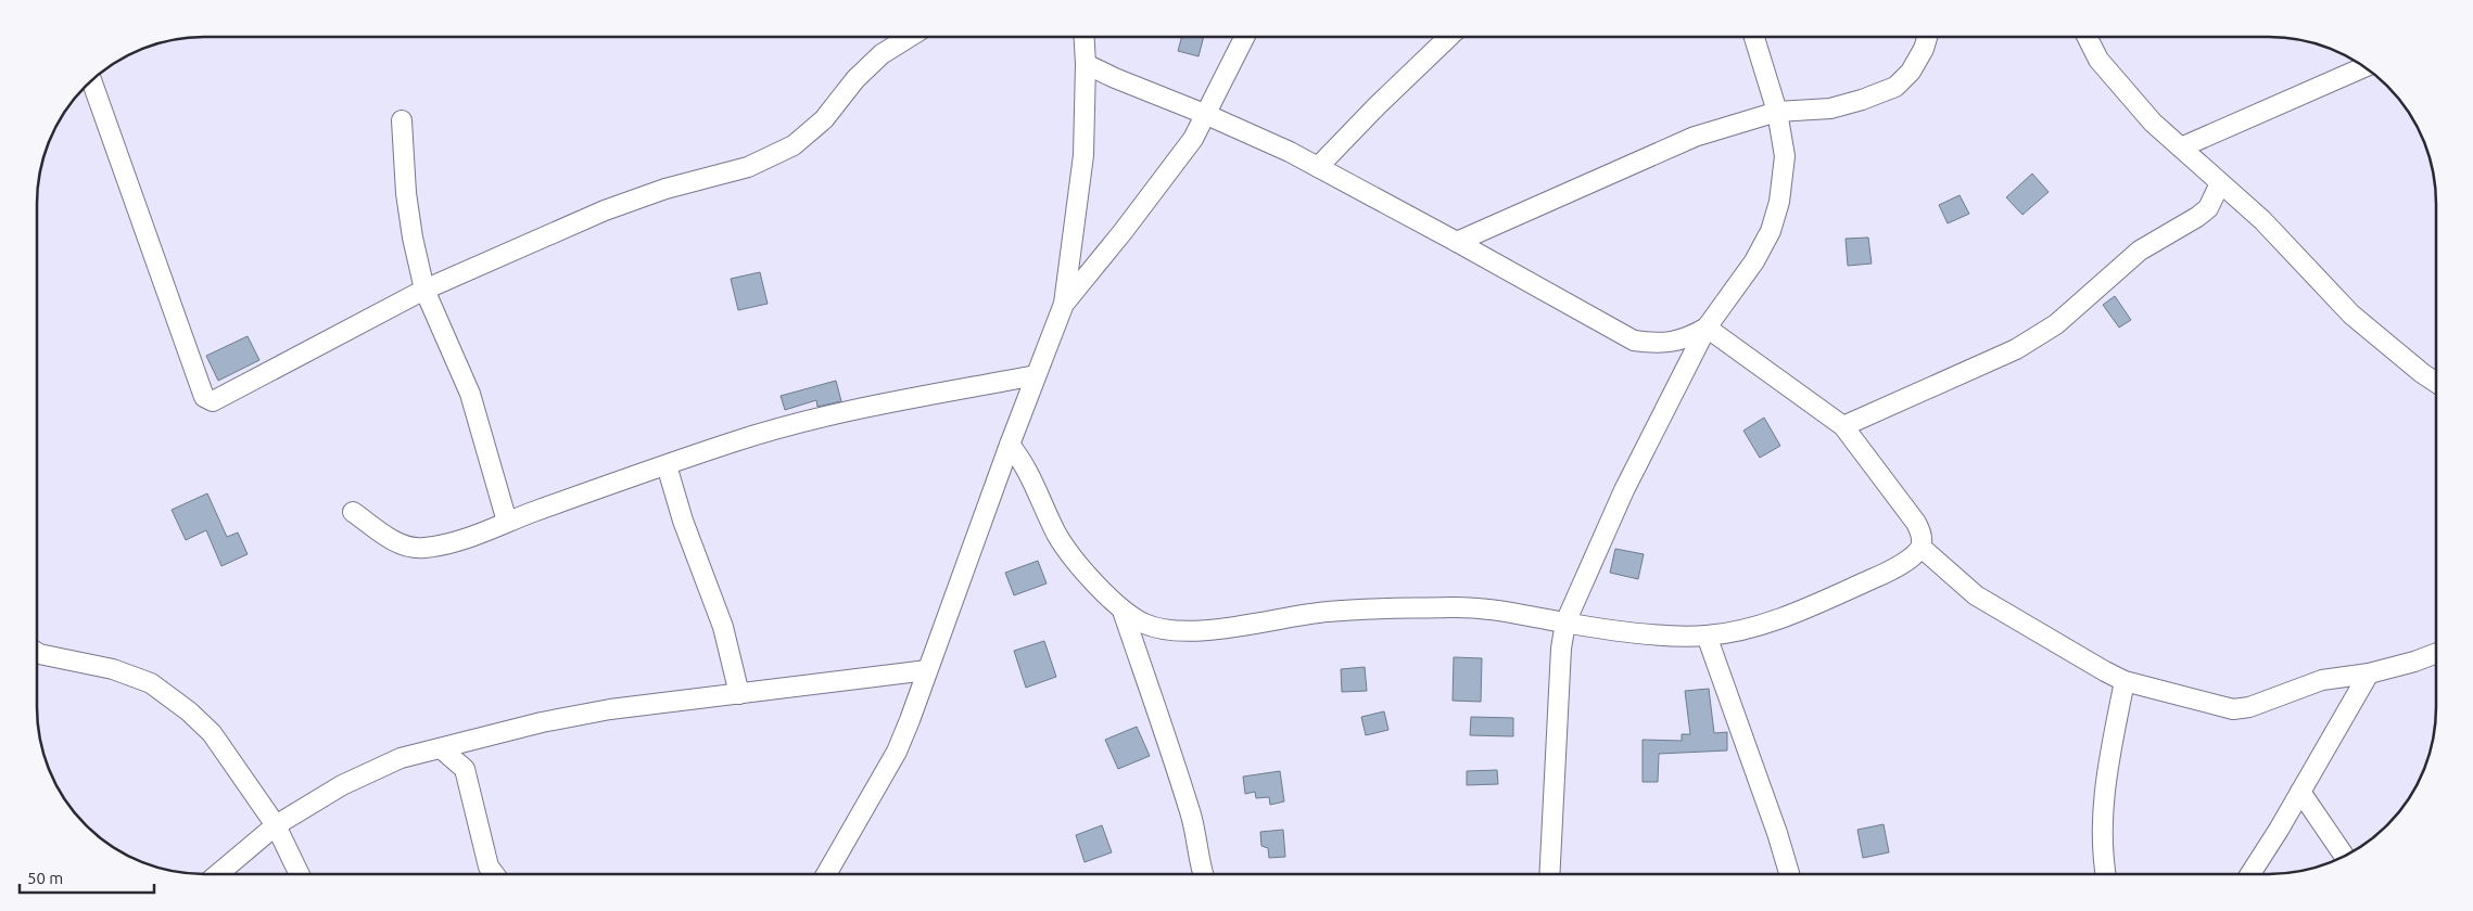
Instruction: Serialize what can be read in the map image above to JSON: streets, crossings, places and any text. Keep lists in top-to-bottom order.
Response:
{
  "scale_bar": "50 m"
}
